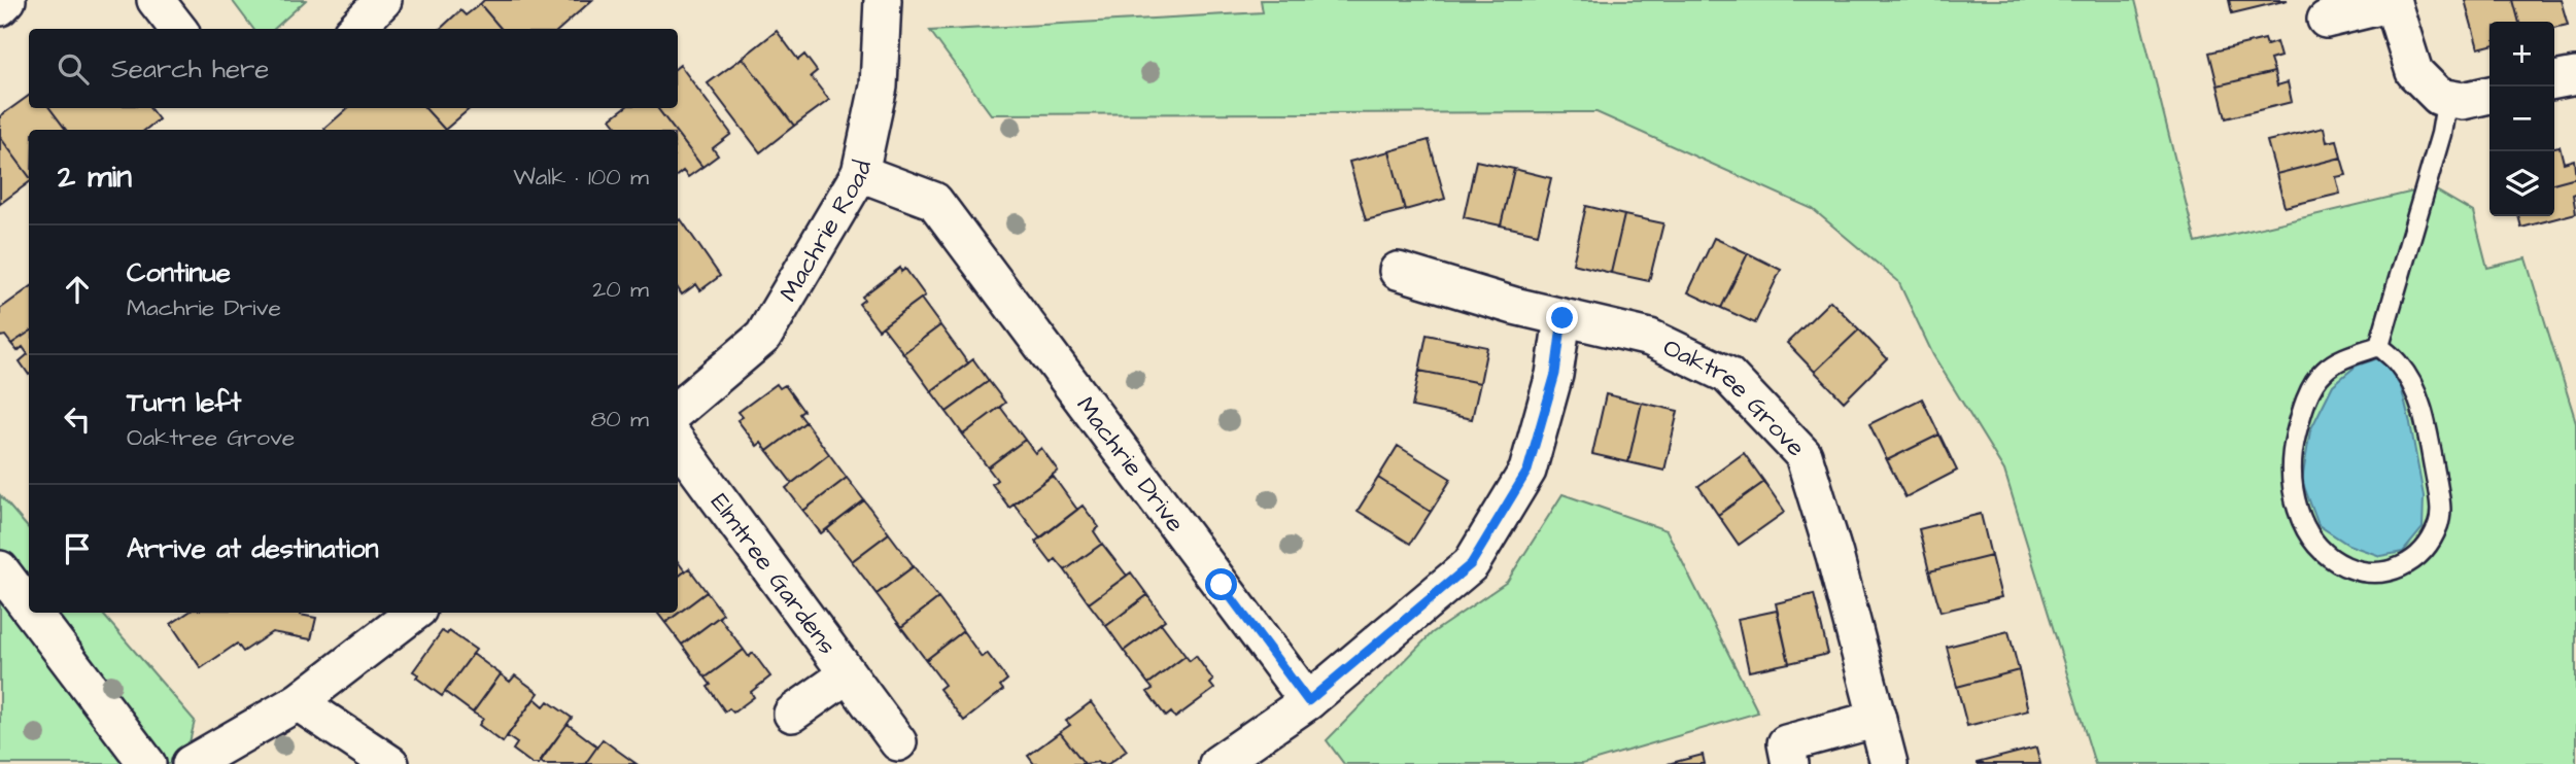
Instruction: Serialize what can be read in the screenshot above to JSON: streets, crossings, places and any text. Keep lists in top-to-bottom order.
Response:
{
  "streets": {
    "street": [
      "Machrie Road",
      "Oaktree Grove",
      "Machrie Drive",
      "Elmtree Gardens"
    ]
  },
  "crossings": [
    ["Machrie Road", "Machrie Drive"]
  ],
  "page": {
    "map_buttons": ["+", "−"],
    "search": "Search here",
    "heading": ["2 min", "Walk · 100 m"],
    "list": [
      ["Continue", "Machrie Drive", "20 m"],
      ["Turn left", "Oaktree Grove", "80 m"],
      "Arrive at destination"
    ]
  }
}
